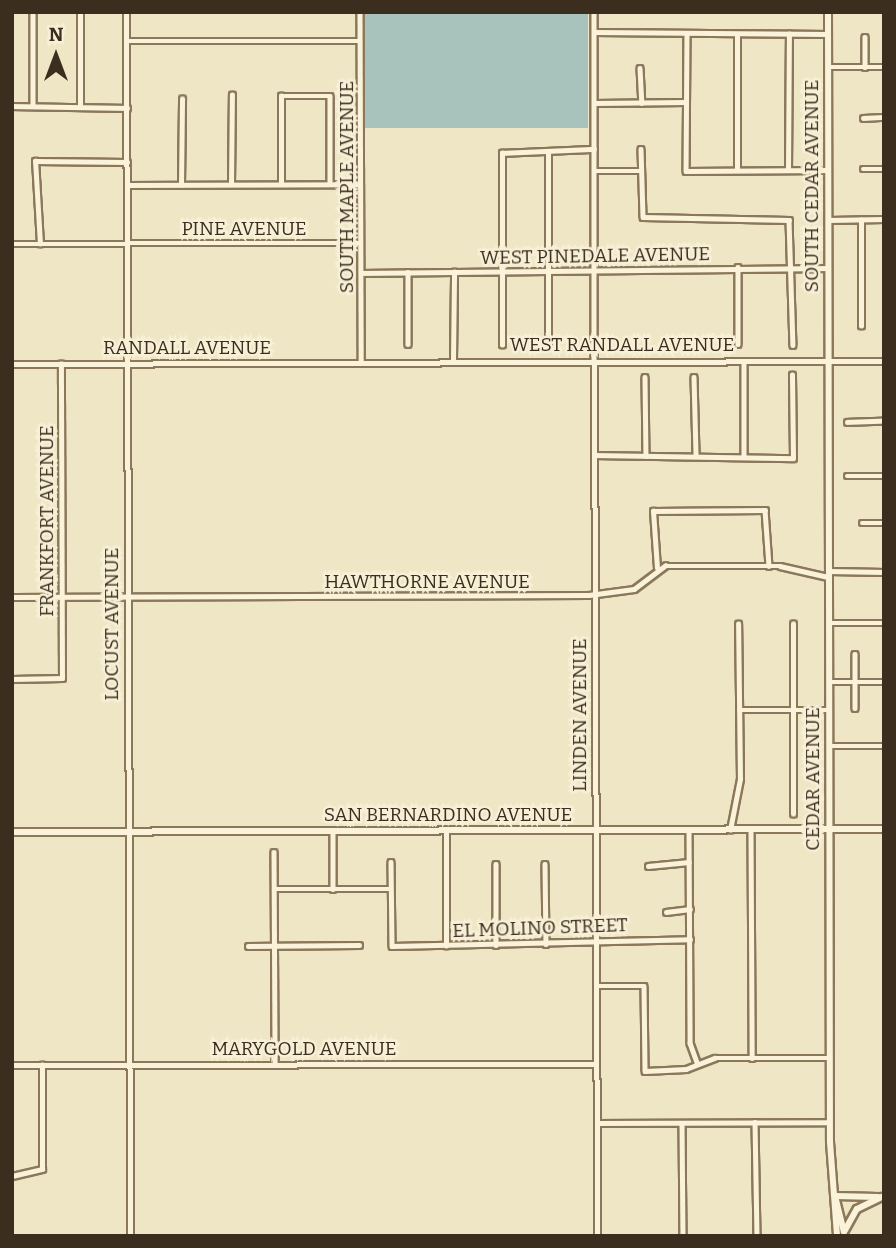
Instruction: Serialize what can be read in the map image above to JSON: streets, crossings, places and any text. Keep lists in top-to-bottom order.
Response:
{
  "streets": {
    "main road": ["SOUTH CEDAR AVENUE", "CEDAR AVENUE", "SAN BERNARDINO AVENUE"],
    "street": [
      "SOUTH MAPLE AVENUE",
      "PINE AVENUE",
      "WEST PINEDALE AVENUE",
      "WEST RANDALL AVENUE",
      "RANDALL AVENUE",
      "FRANKFORT AVENUE",
      "HAWTHORNE AVENUE",
      "LOCUST AVENUE",
      "LINDEN AVENUE",
      "EL MOLINO STREET",
      "MARYGOLD AVENUE"
    ]
  },
  "crossings": [
    ["SOUTH CEDAR AVENUE", "WEST PINEDALE AVENUE"],
    ["SOUTH CEDAR AVENUE", "WEST RANDALL AVENUE"],
    ["SOUTH CEDAR AVENUE", "CEDAR AVENUE"],
    ["SOUTH MAPLE AVENUE", "PINE AVENUE"],
    ["SOUTH MAPLE AVENUE", "WEST PINEDALE AVENUE"],
    ["SOUTH MAPLE AVENUE", "WEST RANDALL AVENUE"],
    ["SOUTH MAPLE AVENUE", "RANDALL AVENUE"],
    ["PINE AVENUE", "LOCUST AVENUE"],
    ["WEST RANDALL AVENUE", "RANDALL AVENUE"],
    ["WEST RANDALL AVENUE", "LINDEN AVENUE"],
    ["WEST RANDALL AVENUE", "CEDAR AVENUE"],
    ["RANDALL AVENUE", "FRANKFORT AVENUE"],
    ["RANDALL AVENUE", "LOCUST AVENUE"],
    ["FRANKFORT AVENUE", "HAWTHORNE AVENUE"],
    ["HAWTHORNE AVENUE", "LOCUST AVENUE"],
    ["HAWTHORNE AVENUE", "LINDEN AVENUE"],
    ["LOCUST AVENUE", "SAN BERNARDINO AVENUE"],
    ["LOCUST AVENUE", "MARYGOLD AVENUE"],
    ["LINDEN AVENUE", "SAN BERNARDINO AVENUE"],
    ["LINDEN AVENUE", "EL MOLINO STREET"],
    ["LINDEN AVENUE", "MARYGOLD AVENUE"],
    ["CEDAR AVENUE", "SAN BERNARDINO AVENUE"]
  ],
  "north": "top"
}
